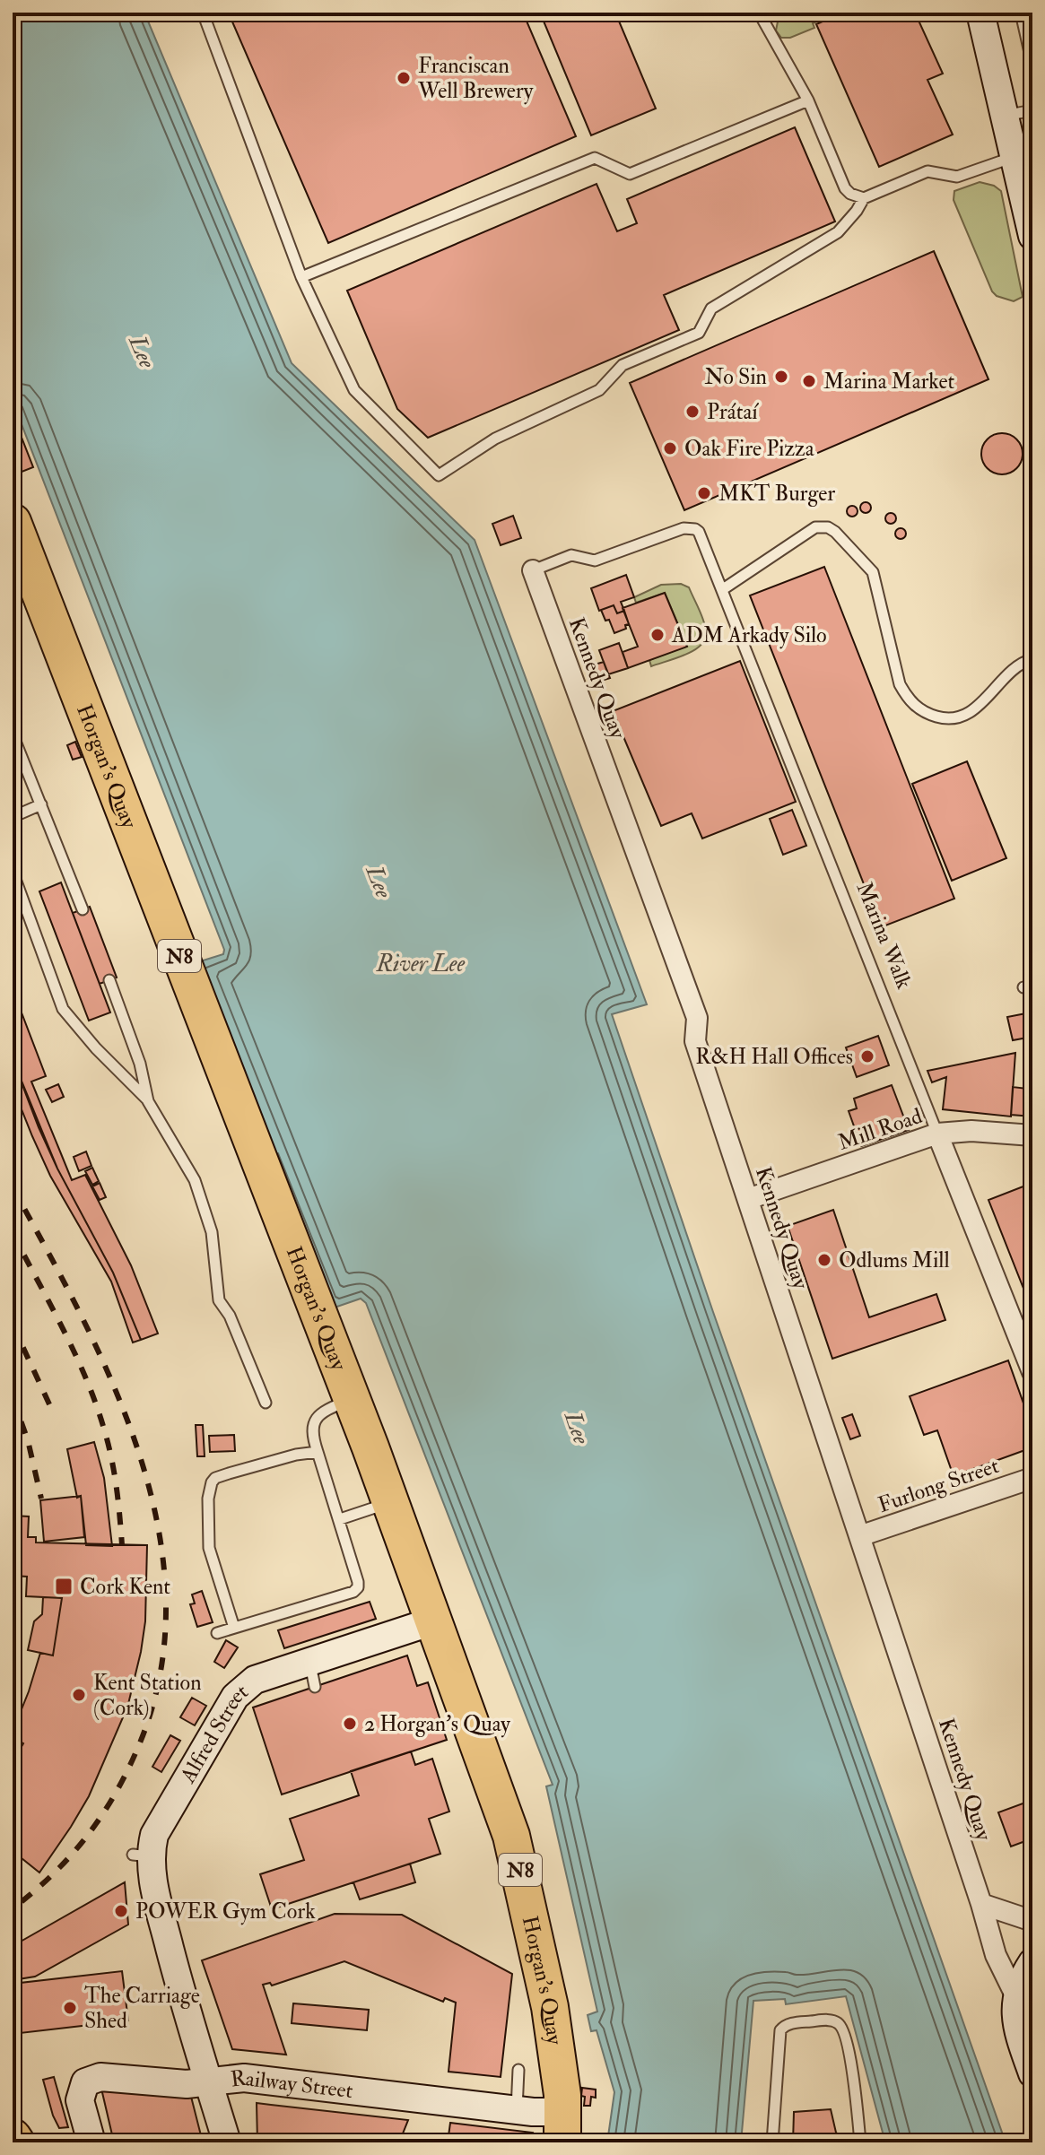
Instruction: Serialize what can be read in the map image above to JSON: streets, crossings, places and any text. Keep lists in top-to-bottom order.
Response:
{
  "streets": {
    "highway": ["Horgan's Quay", "N8"],
    "street": [
      "Kennedy Quay",
      "Marina Walk",
      "Mill Road",
      "Furlong Street",
      "Alfred Street",
      "Railway Street"
    ]
  },
  "crossings": [
    ["Kennedy Quay", "Marina Walk"],
    ["Kennedy Quay", "Mill Road"],
    ["Kennedy Quay", "Furlong Street"],
    ["Horgan's Quay", "Alfred Street"],
    ["Horgan's Quay", "Railway Street"],
    ["Marina Walk", "Mill Road"],
    ["Alfred Street", "Railway Street"]
  ],
  "water": ["Lee", "River Lee"],
  "places": {
    "other": [
      "Franciscan Well Brewery",
      "No Sin",
      "Marina Market",
      "Prátaí",
      "Oak Fire Pizza",
      "MKT Burger",
      "ADM Arkady Silo",
      "R&H Hall Offices",
      "Odlums Mill",
      "Kent Station (Cork)",
      "2 Horgan's Quay",
      "POWER Gym Cork",
      "The Carriage Shed"
    ],
    "transit": ["Cork Kent"]
  }
}
